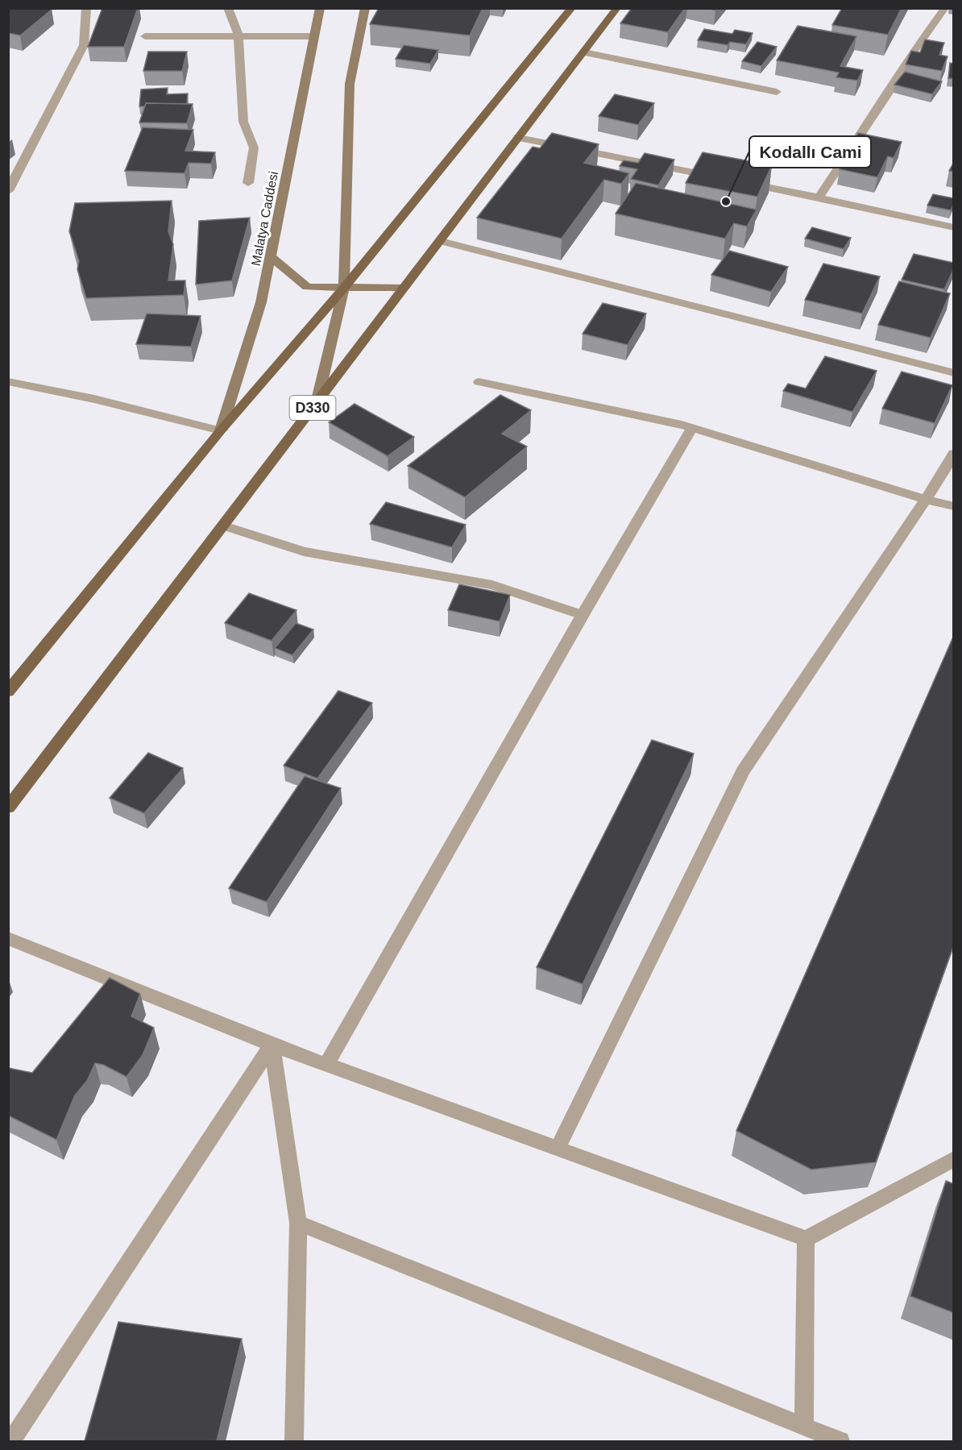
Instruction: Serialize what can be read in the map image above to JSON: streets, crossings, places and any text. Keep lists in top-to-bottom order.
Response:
{
  "streets": {
    "main road": ["D330"],
    "street": ["Malatya Caddesi"]
  },
  "places": ["Kodallı Cami"]
}
